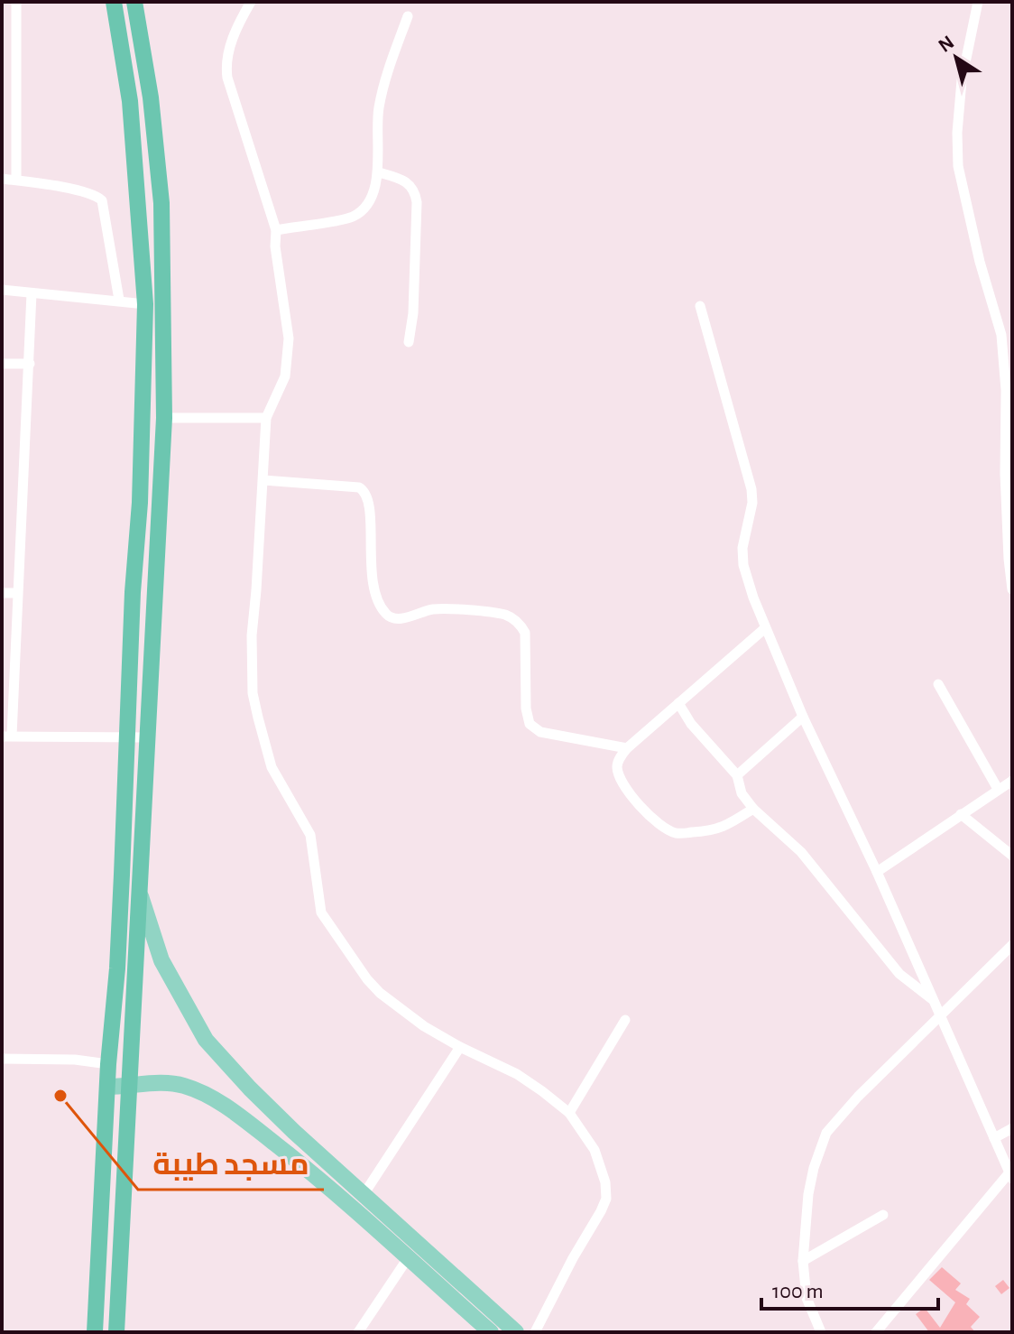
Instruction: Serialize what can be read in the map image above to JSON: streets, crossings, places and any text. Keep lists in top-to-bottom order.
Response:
{
  "places": ["مسجد طيبة"],
  "scale_bar": "100 m",
  "north": "top left"
}
